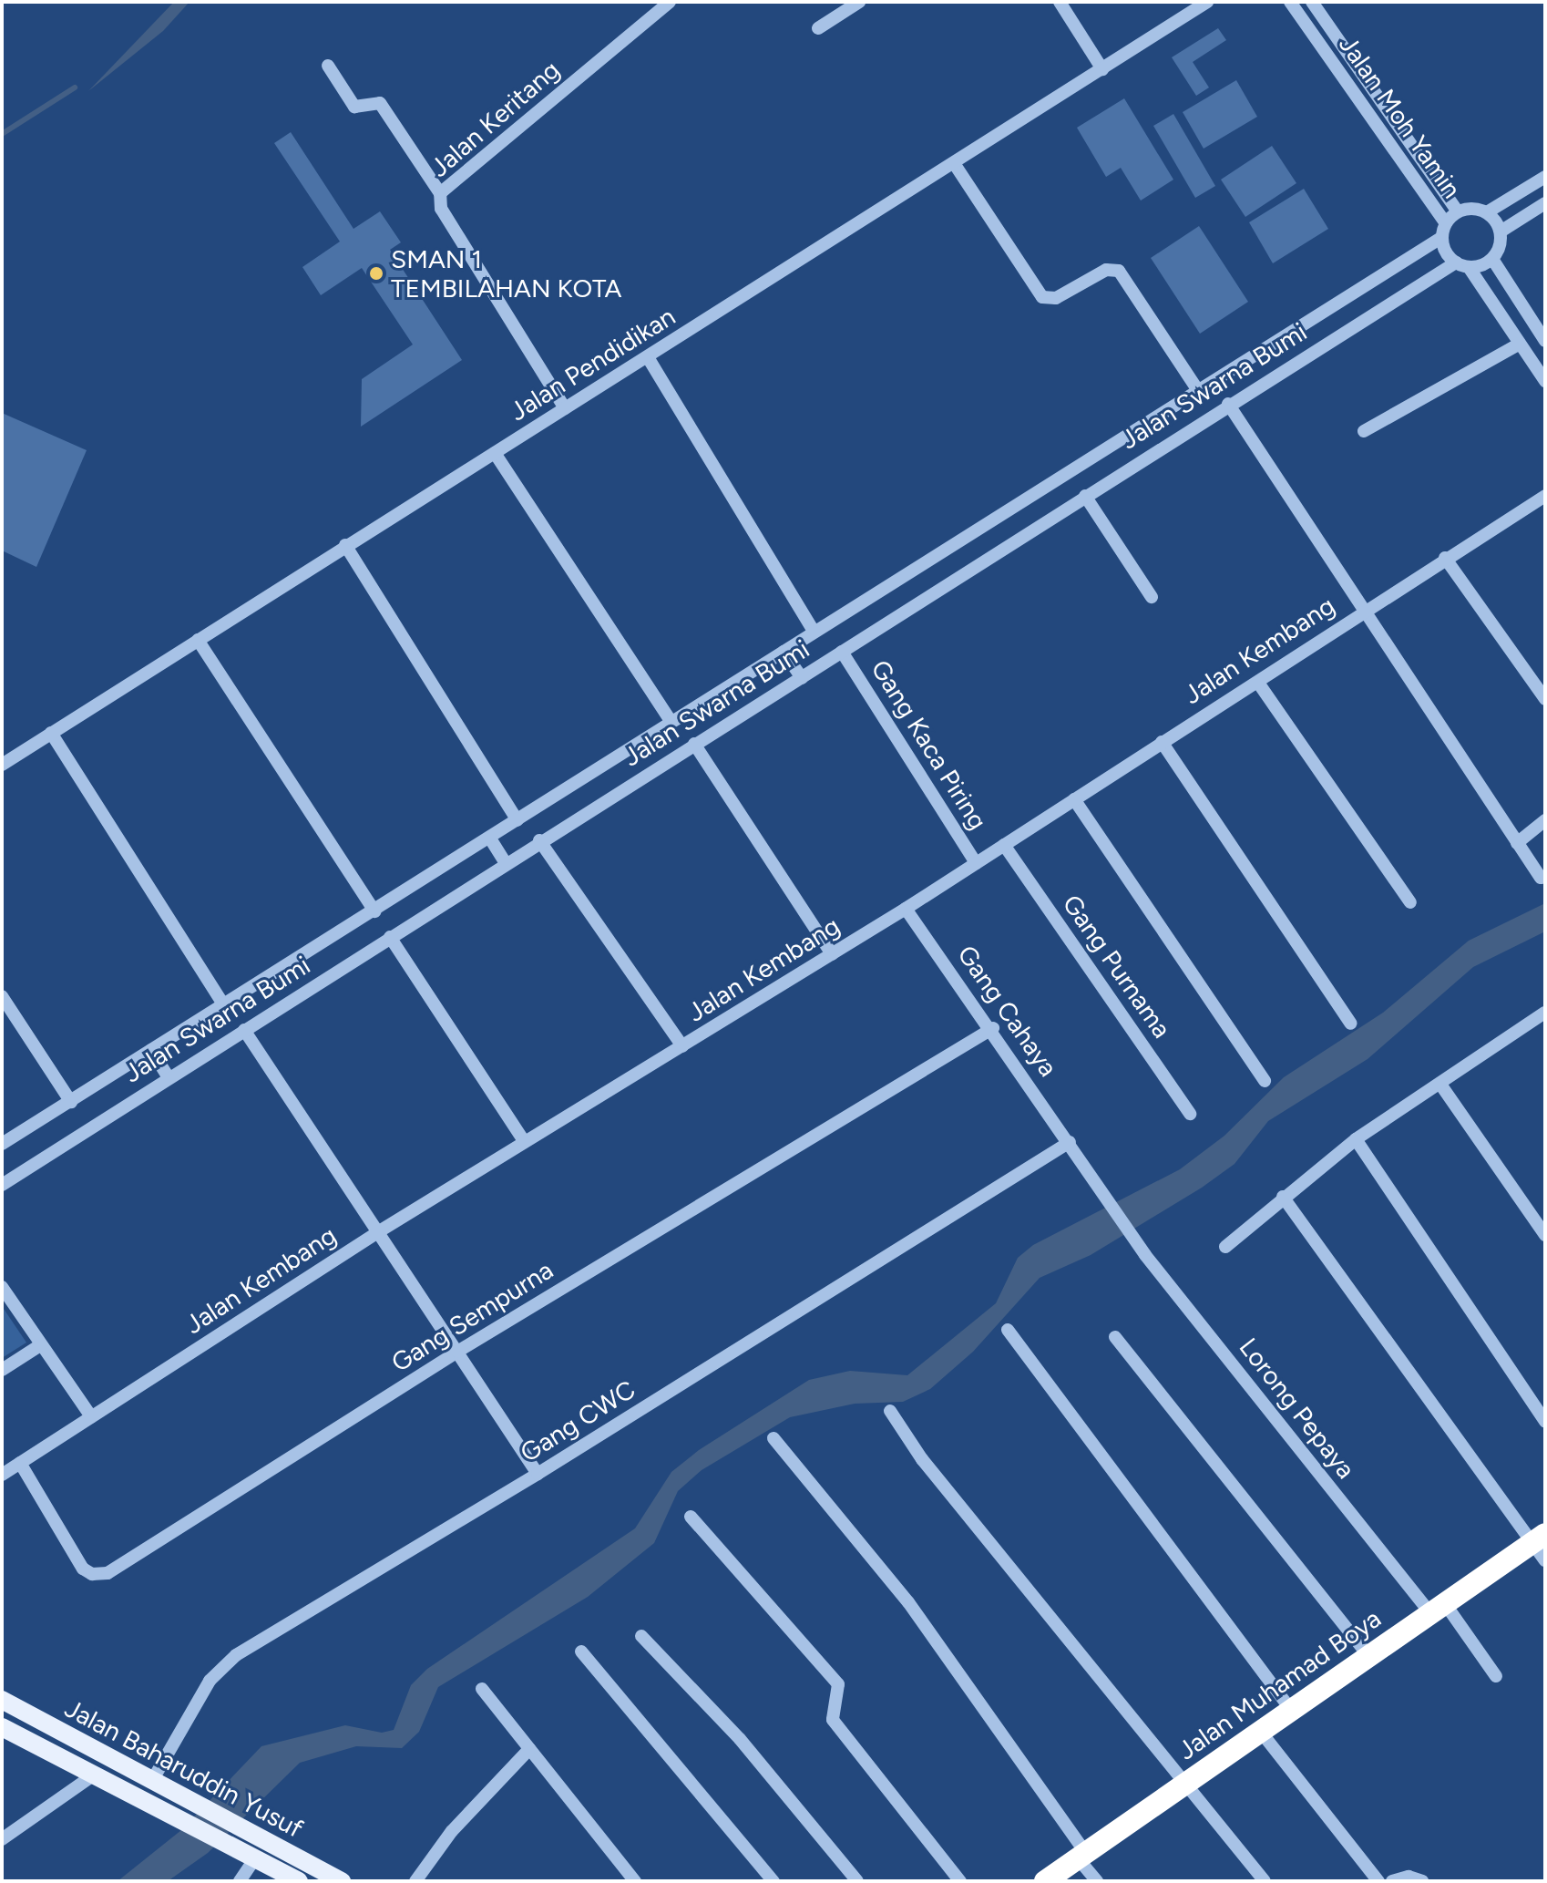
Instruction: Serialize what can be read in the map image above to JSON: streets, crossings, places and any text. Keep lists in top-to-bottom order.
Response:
{
  "streets": {
    "highway": ["Jalan Muhamad Boya"],
    "main road": ["Jalan Baharuddin Yusuf"],
    "street": [
      "Jalan Moh Yamin",
      "Jalan Keritang",
      "Jalan Pendidikan",
      "Jalan Swarna Bumi",
      "Jalan Kembang",
      "Gang Kaca Piring",
      "Gang Purnama",
      "Gang Cahaya",
      "Gang Sempurna",
      "Lorong Pepaya",
      "Gang CWC"
    ]
  },
  "crossings": [
    ["Jalan Moh Yamin", "Jalan Swarna Bumi"],
    ["Jalan Keritang", "Jalan Pendidikan"],
    ["Jalan Swarna Bumi", "Gang Kaca Piring"],
    ["Jalan Kembang", "Gang Kaca Piring"],
    ["Jalan Kembang", "Gang Purnama"],
    ["Jalan Kembang", "Gang Cahaya"],
    ["Jalan Kembang", "Gang Sempurna"],
    ["Gang Cahaya", "Gang Sempurna"],
    ["Gang Cahaya", "Lorong Pepaya"],
    ["Gang Cahaya", "Gang CWC"],
    ["Lorong Pepaya", "Jalan Muhamad Boya"],
    ["Gang CWC", "Jalan Baharuddin Yusuf"]
  ],
  "places": ["SMAN 1 TEMBILAHAN KOTA"]
}
